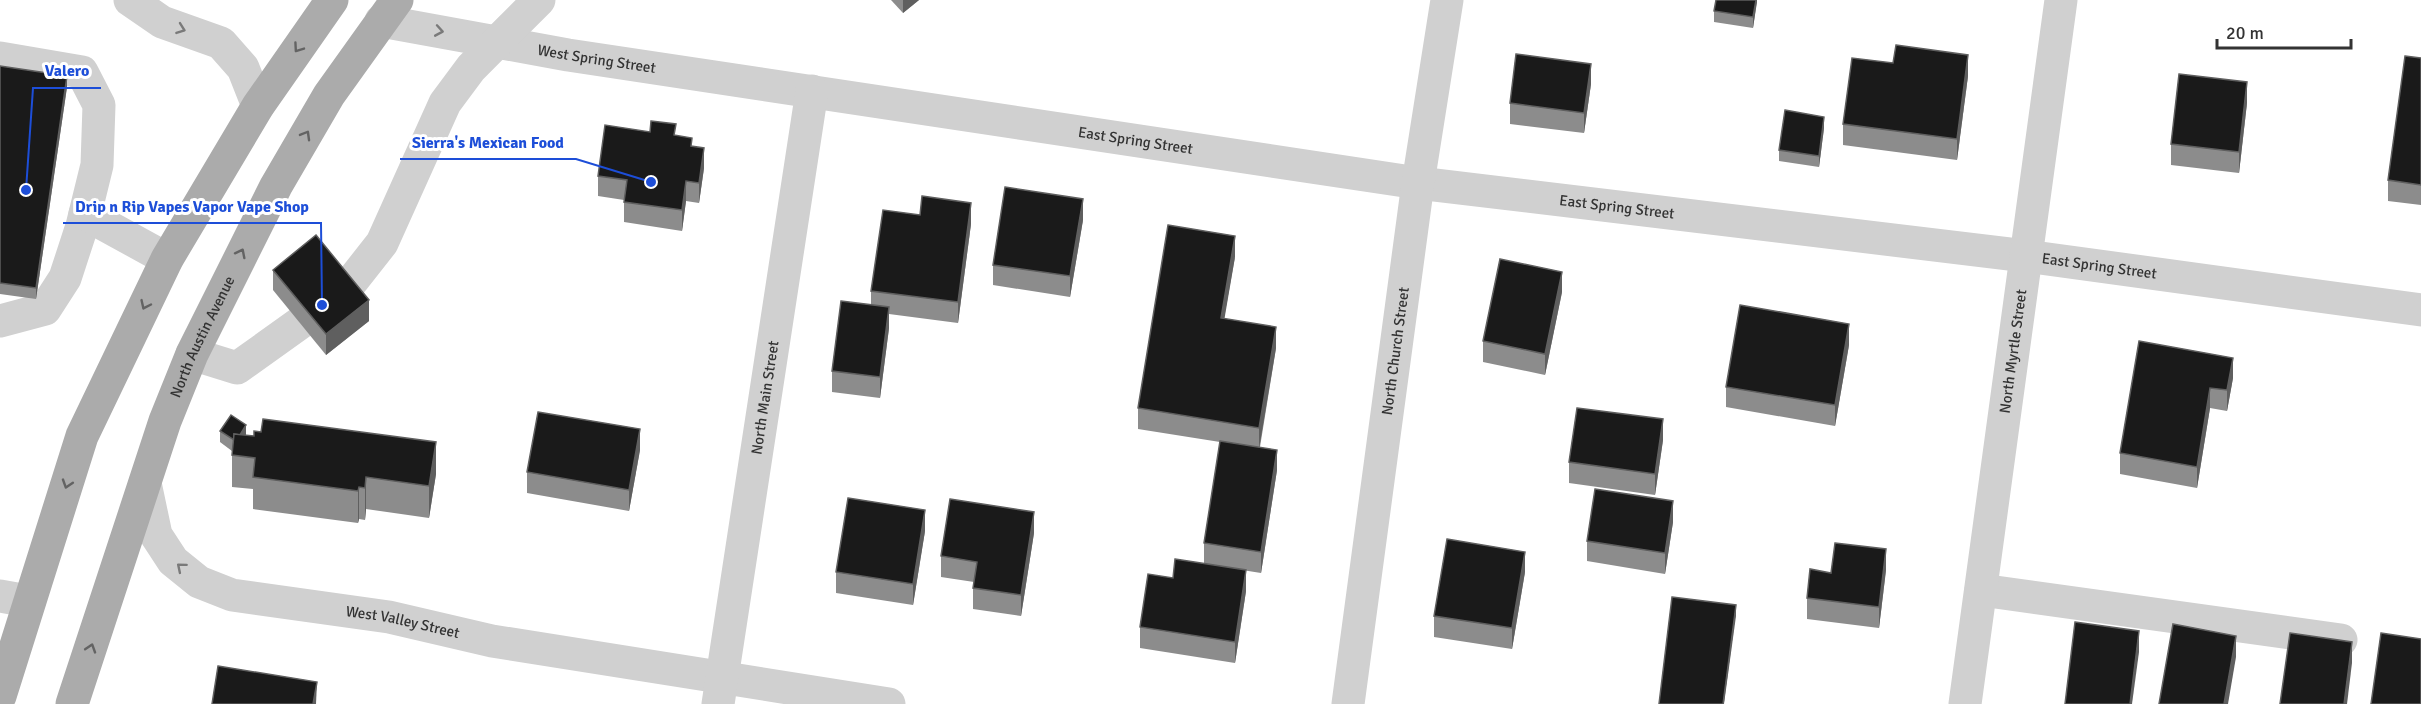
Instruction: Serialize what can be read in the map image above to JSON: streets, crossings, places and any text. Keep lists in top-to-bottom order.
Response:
{
  "streets": {
    "main road": ["North Austin Avenue"],
    "street": [
      "West Spring Street",
      "East Spring Street",
      "North Church Street",
      "North Myrtle Street",
      "North Main Street",
      "West Valley Street"
    ]
  },
  "crossings": [
    ["West Spring Street", "East Spring Street"],
    ["West Spring Street", "North Austin Avenue"],
    ["West Spring Street", "North Main Street"],
    ["East Spring Street", "North Church Street"],
    ["East Spring Street", "North Myrtle Street"],
    ["East Spring Street", "North Main Street"],
    ["North Austin Avenue", "West Valley Street"],
    ["North Main Street", "West Valley Street"]
  ],
  "one_way": ["West Valley Street"],
  "places": ["Sierra's Mexican Food", "Valero", "Drip n Rip Vapes Vapor Vape Shop"],
  "scale_bar": "20 m"
}
